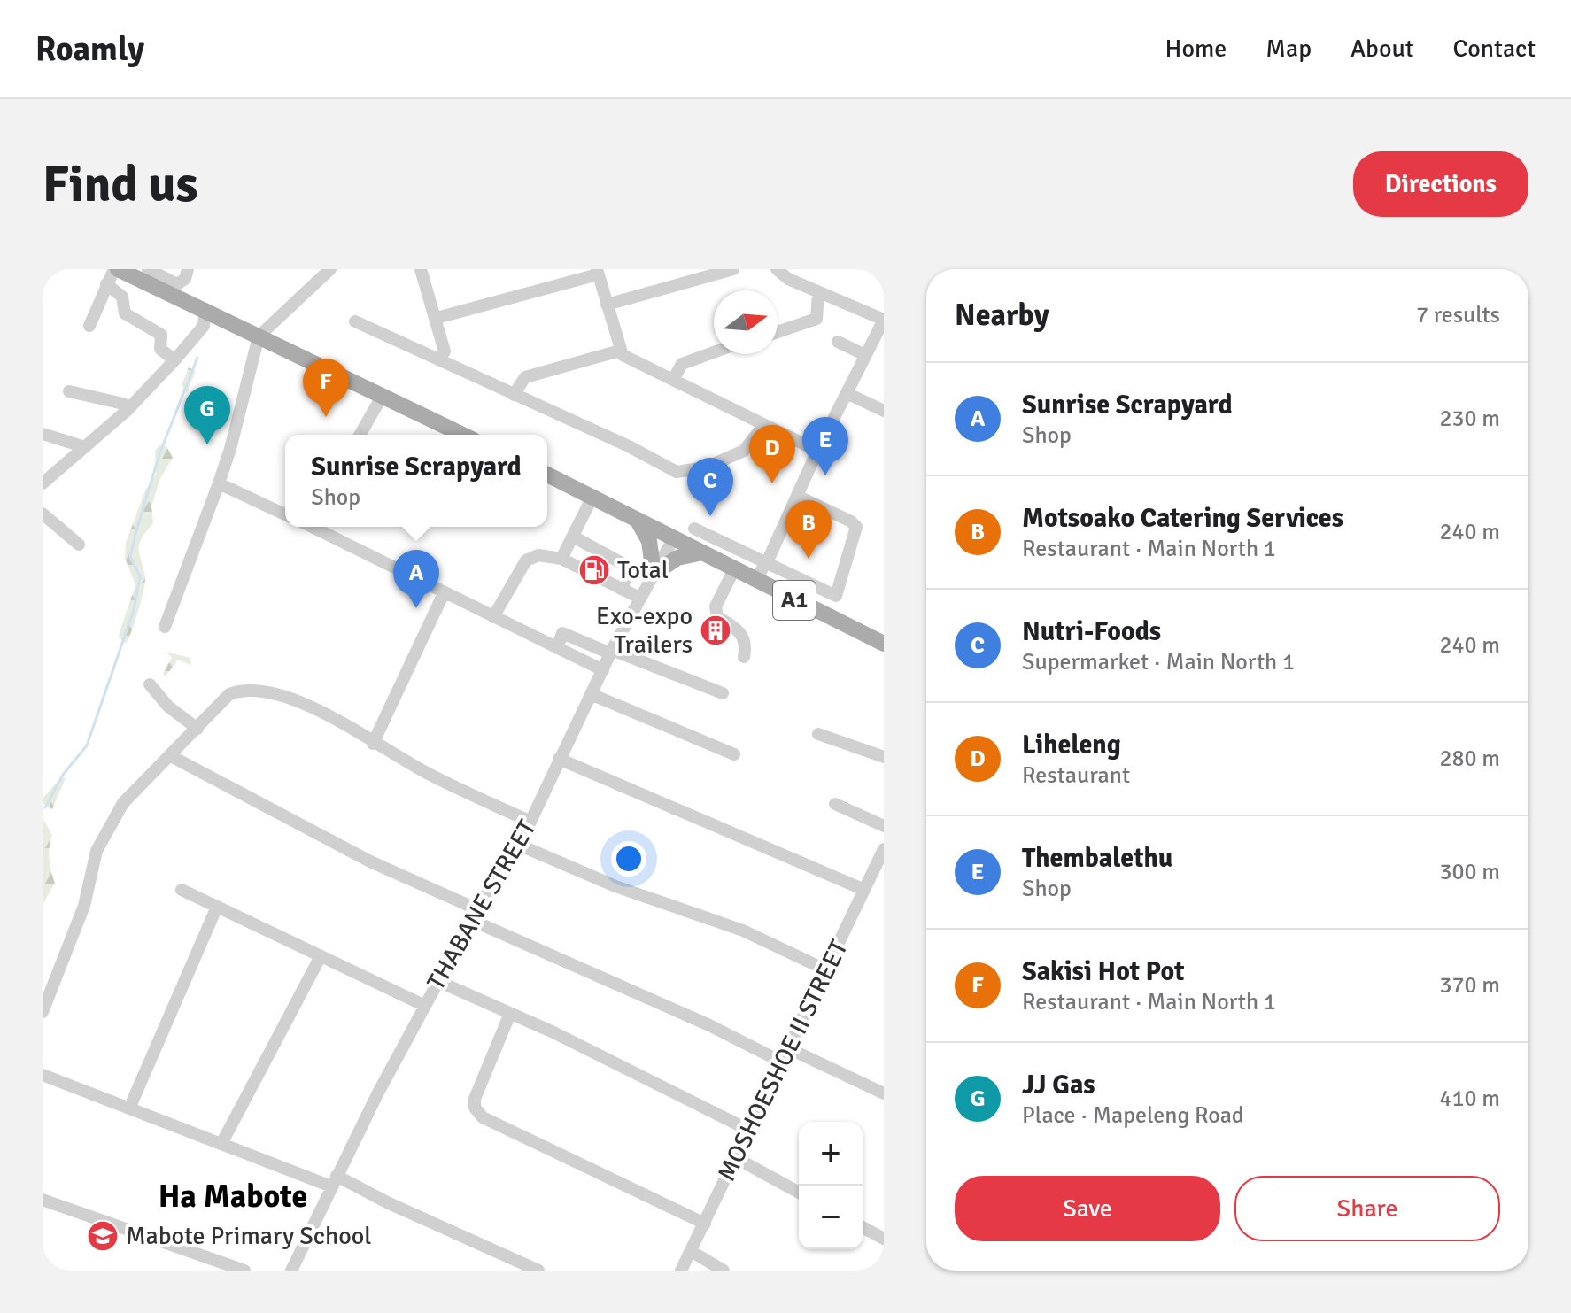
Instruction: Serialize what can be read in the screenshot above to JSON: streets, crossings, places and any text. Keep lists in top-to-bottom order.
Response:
{
  "streets": {
    "main road": ["A1"],
    "street": ["THABANE STREET", "MOSHOESHOE II STREET"]
  },
  "crossings": [
    ["A1", "THABANE STREET"]
  ],
  "districts": ["Ha Mabote"],
  "places": {
    "fuel station": ["Total"],
    "building": ["Exo-expo Trailers"],
    "school or university": ["Mabote Primary School"]
  },
  "north": "right",
  "page": {
    "header": "Roamly",
    "nav": [
      "Home",
      "Map",
      "About",
      "Contact"
    ],
    "buttons": [
      "Directions",
      ["Save", "Share"]
    ],
    "title": "Find us",
    "heading": ["Nearby", "7 results"],
    "pins": [
      "F",
      "G",
      "E",
      "D",
      "C",
      "B",
      "A"
    ],
    "list": [
      {
        "mark": "A",
        "name": "Sunrise Scrapyard",
        "note": "Shop",
        "value": "230 m"
      },
      {
        "mark": "B",
        "name": "Motsoako Catering Services",
        "note": "Restaurant · Main North 1",
        "value": "240 m"
      },
      {
        "mark": "C",
        "name": "Nutri-Foods",
        "note": "Supermarket · Main North 1",
        "value": "240 m"
      },
      {
        "mark": "D",
        "name": "Liheleng",
        "note": "Restaurant",
        "value": "280 m"
      },
      {
        "mark": "E",
        "name": "Thembalethu",
        "note": "Shop",
        "value": "300 m"
      },
      {
        "mark": "F",
        "name": "Sakisi Hot Pot",
        "note": "Restaurant · Main North 1",
        "value": "370 m"
      },
      {
        "mark": "G",
        "name": "JJ Gas",
        "note": "Place · Mapeleng Road",
        "value": "410 m"
      }
    ],
    "popup": ["Sunrise Scrapyard", "Shop"],
    "map_buttons": ["+", "−"]
  }
}
